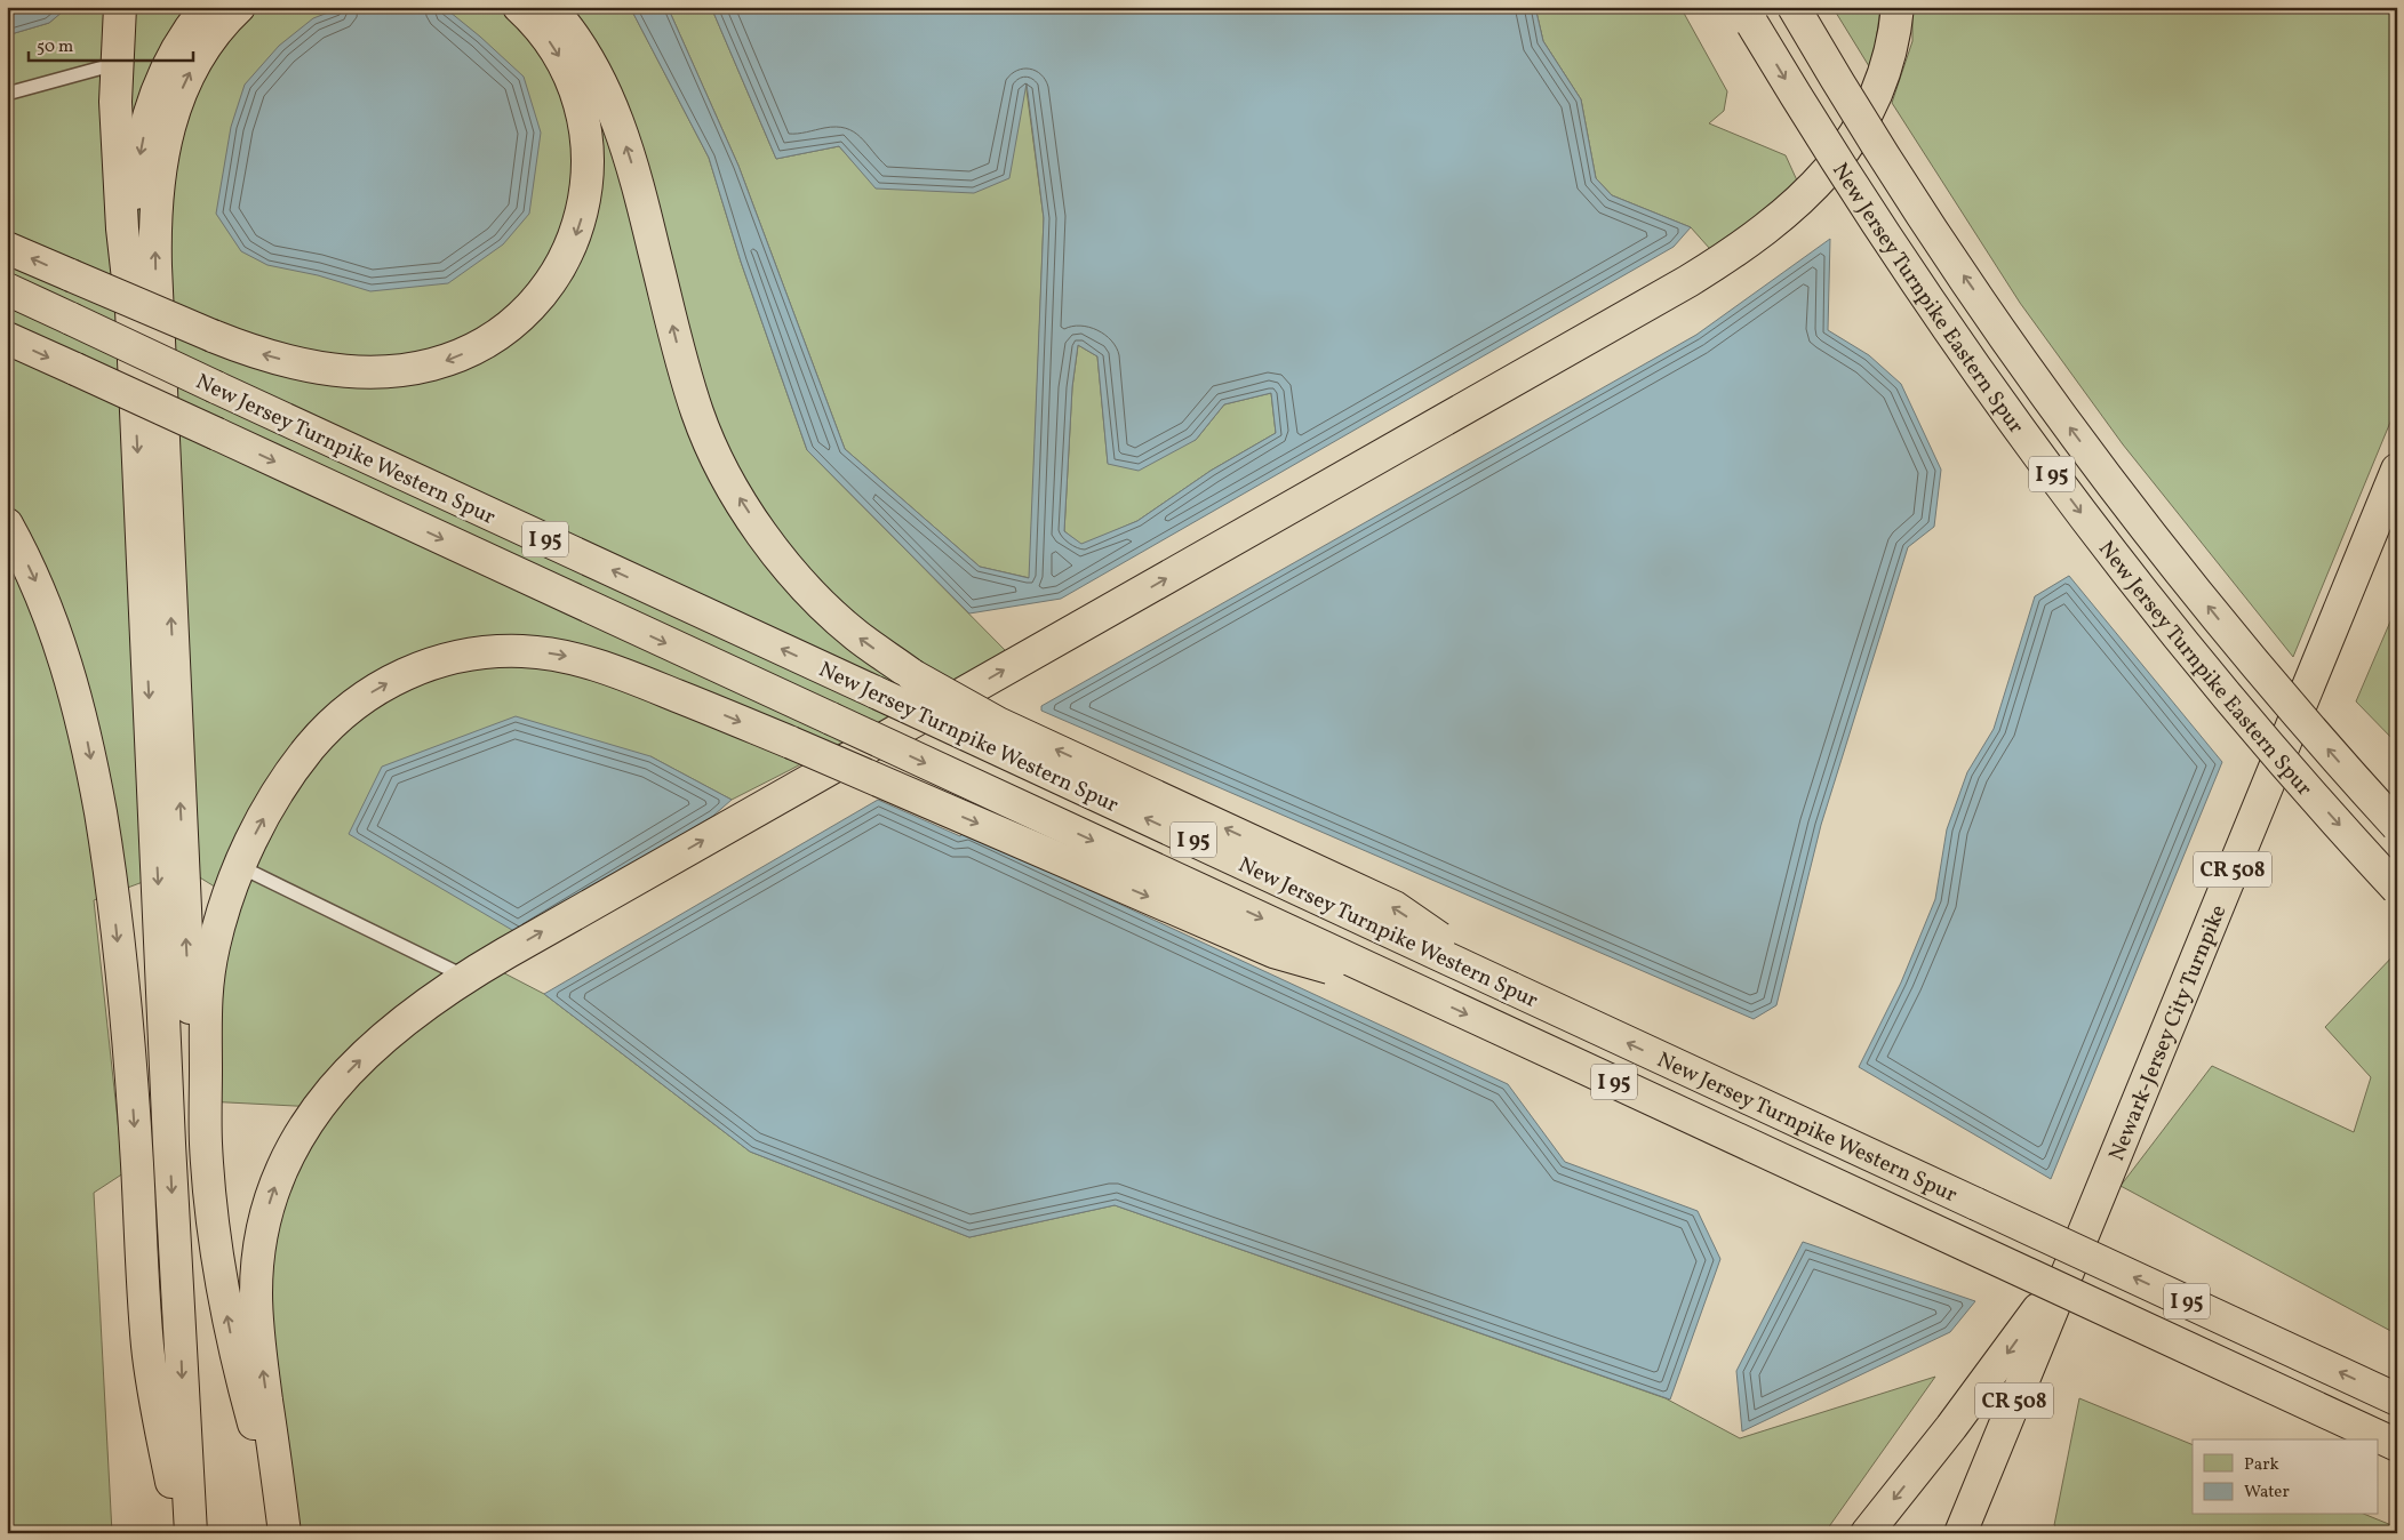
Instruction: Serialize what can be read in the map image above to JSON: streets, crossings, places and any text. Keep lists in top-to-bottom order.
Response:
{
  "streets": {
    "highway": [
      "New Jersey Turnpike Eastern Spur",
      "New Jersey Turnpike Western Spur",
      "I 95",
      "CR 508",
      "Newark-Jersey City Turnpike"
    ]
  },
  "legend": ["Park", "Water"],
  "scale_bar": "50 m"
}
